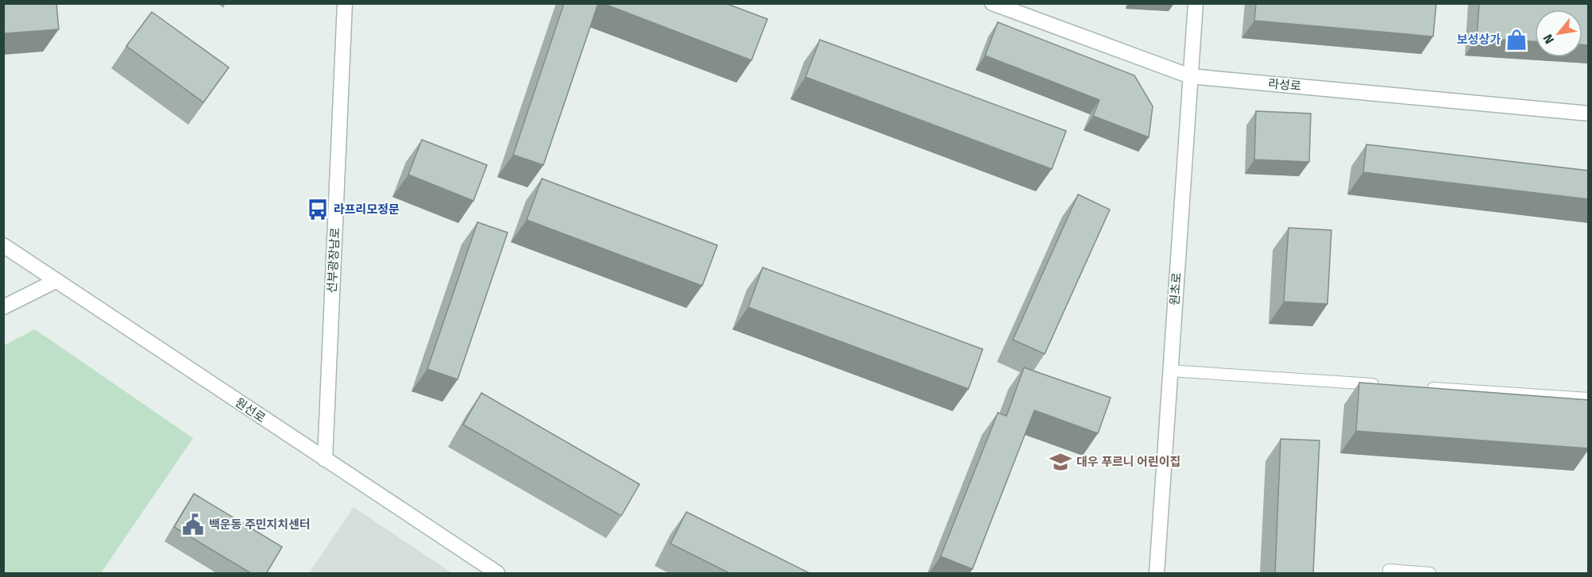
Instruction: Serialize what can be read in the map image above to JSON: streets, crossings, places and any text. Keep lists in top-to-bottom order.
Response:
{
  "streets": {
    "street": [
      "라성로",
      "선부광장남로",
      "원초로",
      "원선로"
    ]
  },
  "crossings": [
    ["라성로", "원초로"],
    ["선부광장남로", "원선로"]
  ],
  "places": {
    "shop": ["보성상가"],
    "bus stop": ["라프리모정문"],
    "school or university": ["대우 푸르니 어린이집"],
    "public building": ["백운동 주민지치센터"]
  },
  "north": "bottom left"
}
